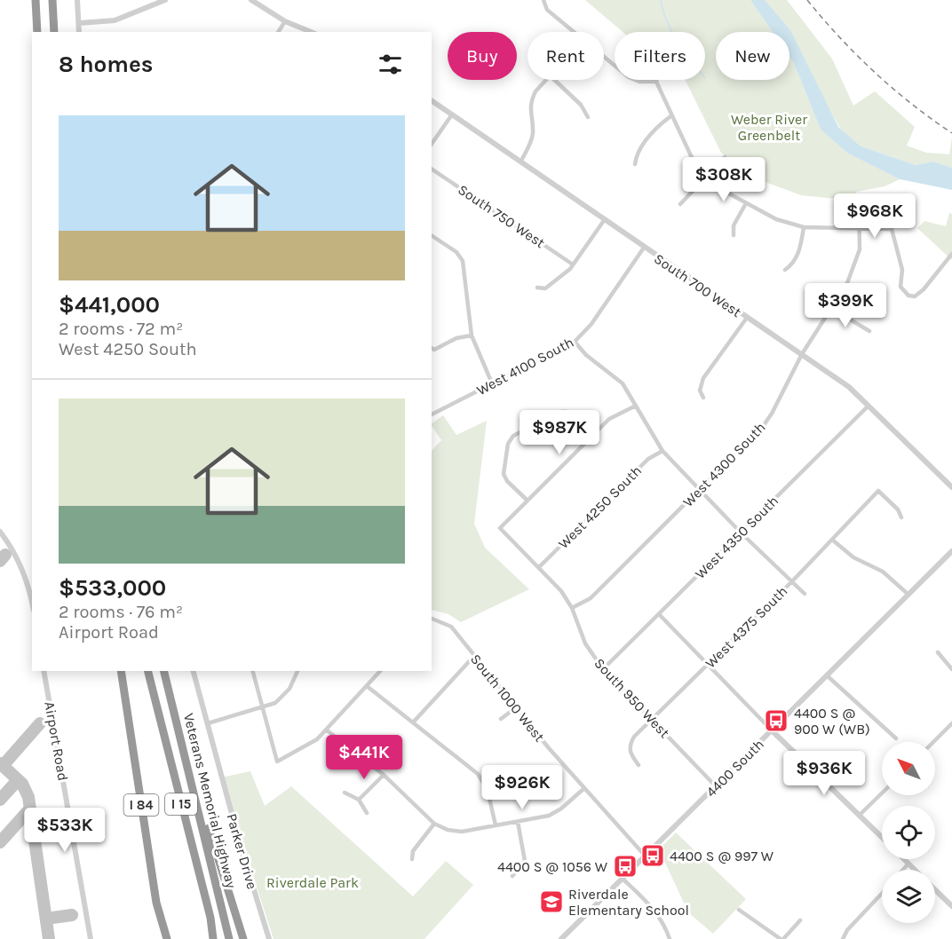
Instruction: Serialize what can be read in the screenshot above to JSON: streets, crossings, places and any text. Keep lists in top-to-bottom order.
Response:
{
  "streets": {
    "highway": ["Veterans Memorial Highway", "I 15", "I 84"],
    "street": [
      "South 750 West",
      "South 700 West",
      "West 4100 South",
      "West 4300 South",
      "West 4250 South",
      "West 4350 South",
      "West 4375 South",
      "South 1000 West",
      "South 950 West",
      "Airport Road",
      "4400 South",
      "Parker Drive"
    ]
  },
  "crossings": [
    ["South 700 West", "West 4100 South"],
    ["South 700 West", "West 4300 South"],
    ["South 700 West", "West 4350 South"],
    ["West 4300 South", "South 950 West"],
    ["West 4250 South", "South 950 West"],
    ["West 4350 South", "South 950 West"],
    ["West 4375 South", "South 950 West"],
    ["South 1000 West", "4400 South"],
    ["South 950 West", "4400 South"]
  ],
  "parks": ["Weber River Greenbelt", "Riverdale Park"],
  "places": {
    "bus stop": ["4400 S @ 900 W (WB)", "4400 S @ 997 W", "4400 S @ 1056 W"],
    "school or university": ["Riverdale Elementary School"]
  },
  "north": "top left",
  "page": {
    "chip": [
      "Buy",
      "Rent",
      "Filters",
      "New"
    ],
    "heading": "8 homes",
    "list": [
      {
        "name": "$441,000",
        "note": "2 rooms · 72 m² · West 4250 South"
      },
      {
        "name": "$533,000",
        "note": "2 rooms · 76 m² · Airport Road"
      }
    ],
    "price": [
      "$308K",
      "$968K",
      "$399K",
      "$987K",
      "$441K",
      "$936K",
      "$926K",
      "$533K"
    ]
  }
}
